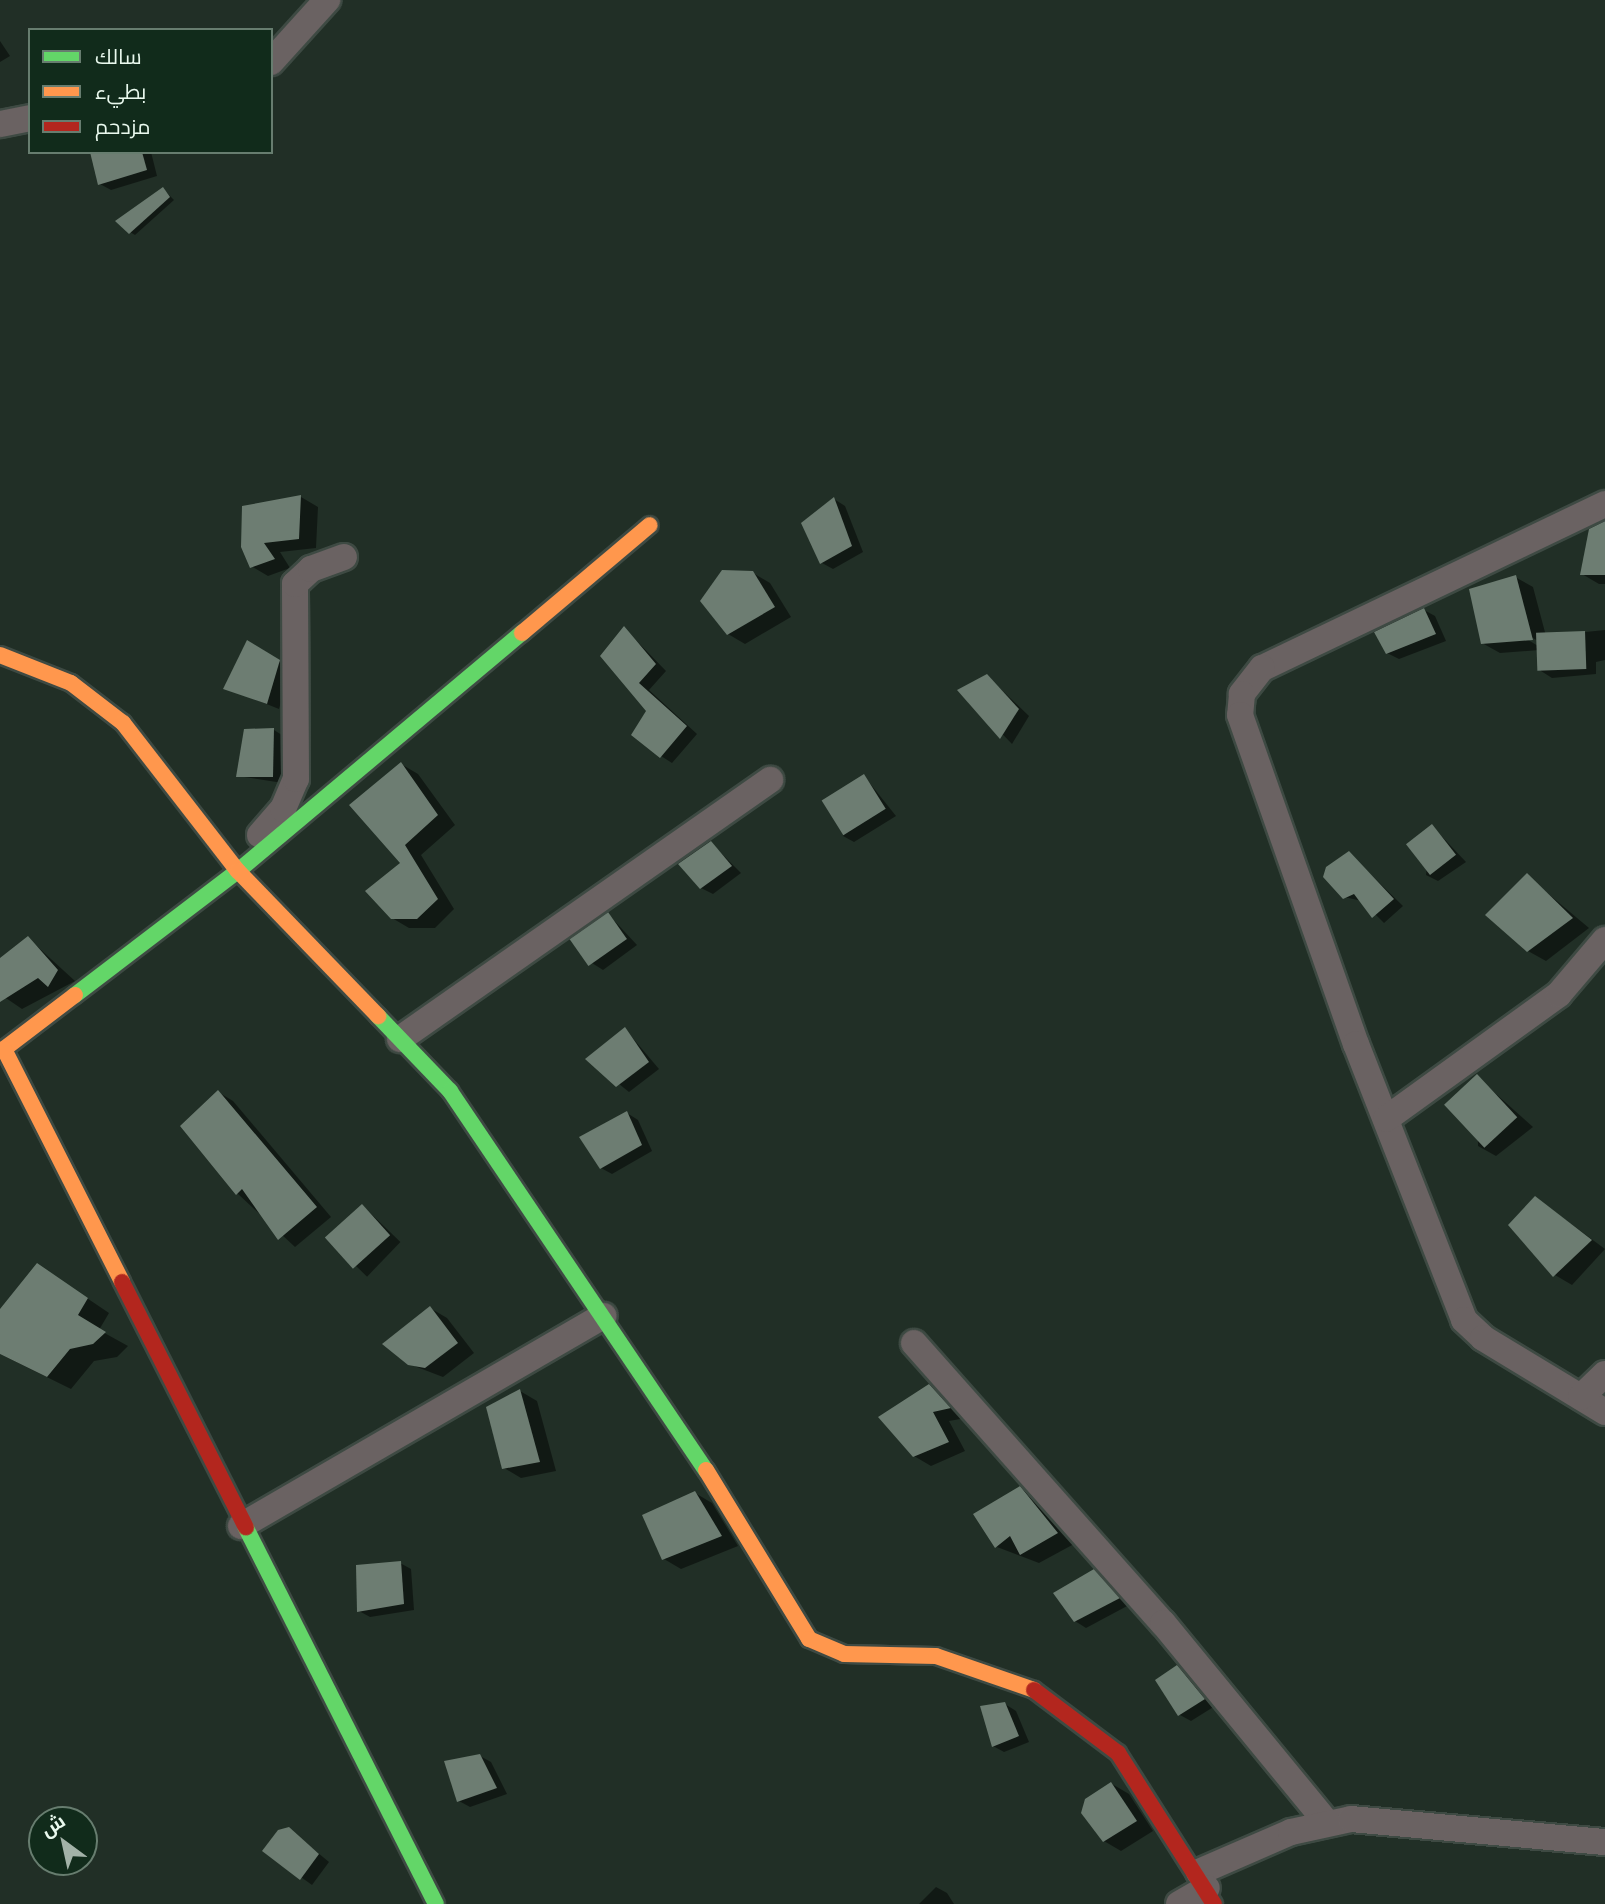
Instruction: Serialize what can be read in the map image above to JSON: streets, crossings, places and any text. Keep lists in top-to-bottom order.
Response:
{
  "legend": ["سالك", "بطيء", "مزدحم"],
  "north": "top left"
}
